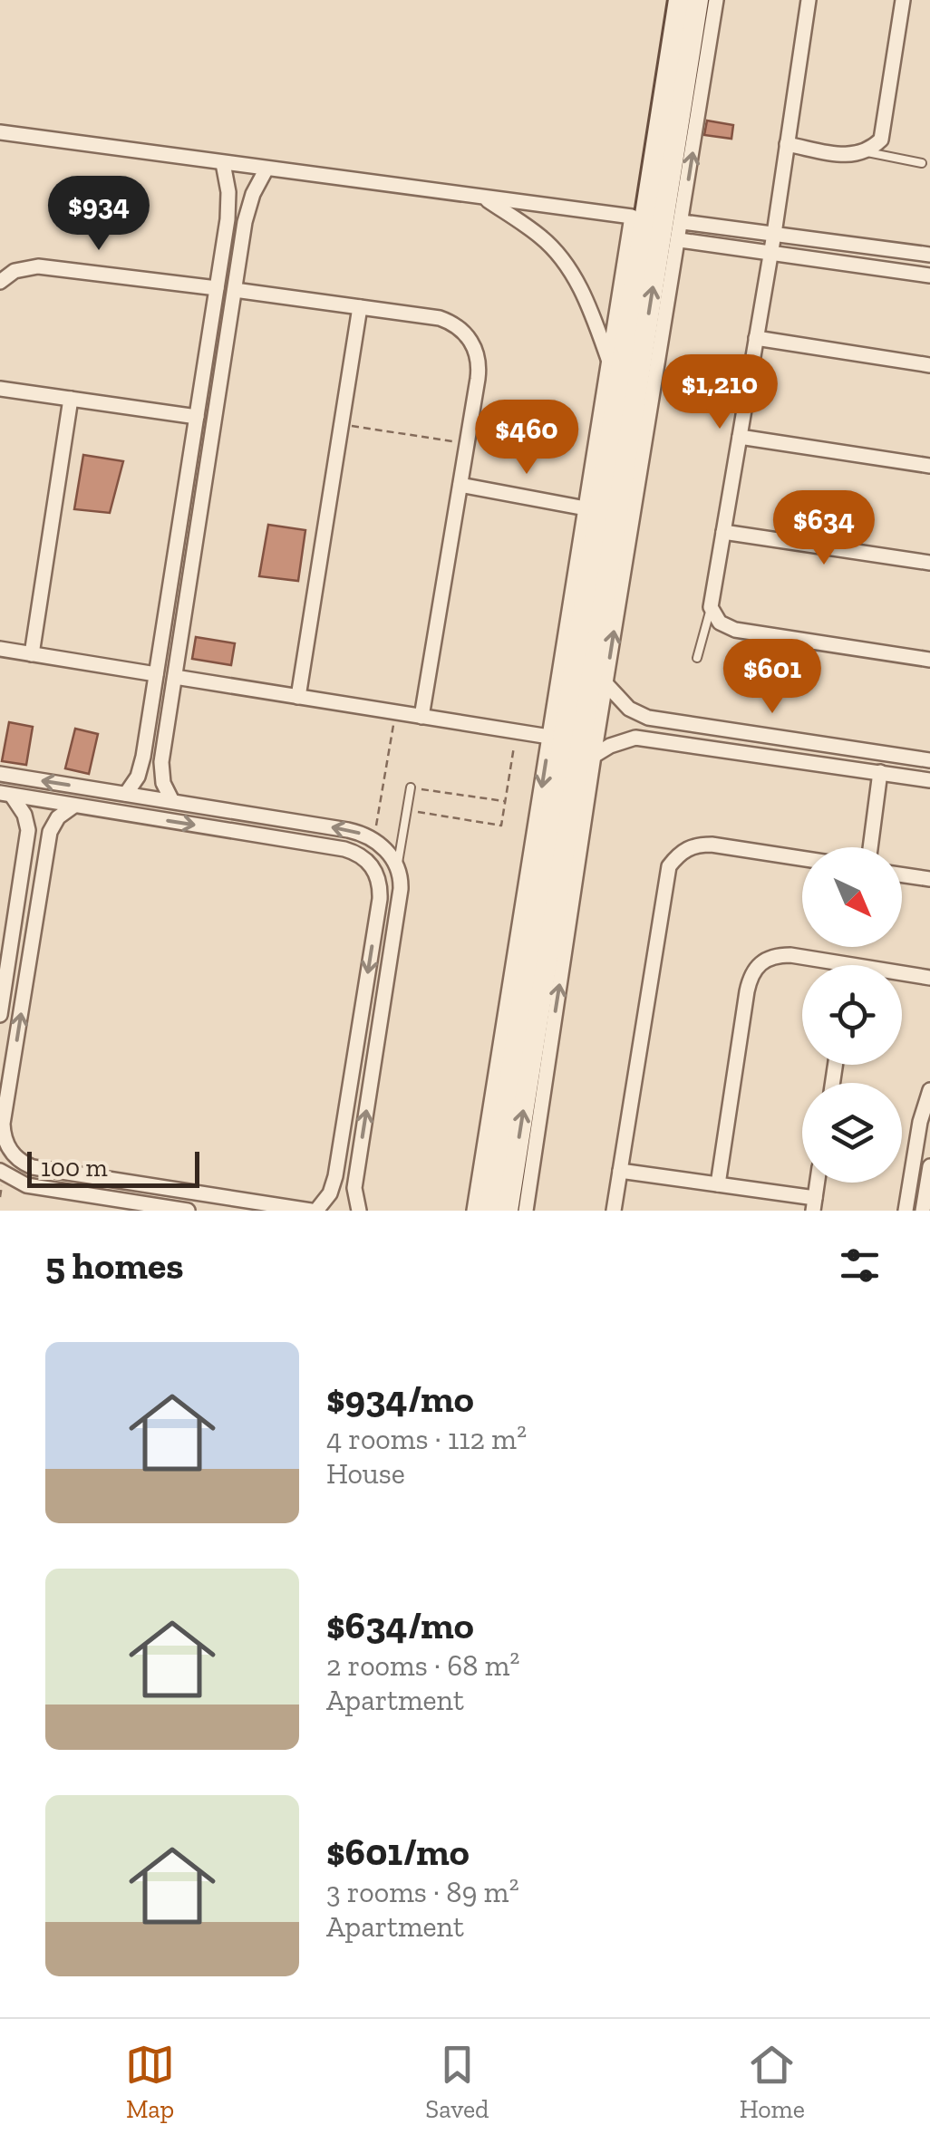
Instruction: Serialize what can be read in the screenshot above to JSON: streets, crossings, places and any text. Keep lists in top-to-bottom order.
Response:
{
  "scale_bar": "100 m",
  "north": "bottom right",
  "page": {
    "price": [
      "$934",
      "$1,210",
      "$460",
      "$634",
      "$601"
    ],
    "scale": "100 m",
    "heading": "5 homes",
    "list": [
      {
        "name": "$934/mo",
        "note": "4 rooms · 112 m² · House"
      },
      {
        "name": "$634/mo",
        "note": "2 rooms · 68 m² · Apartment"
      },
      {
        "name": "$601/mo",
        "note": "3 rooms · 89 m² · Apartment"
      }
    ],
    "tabs": ["Map", "Saved", "Home"]
  }
}
